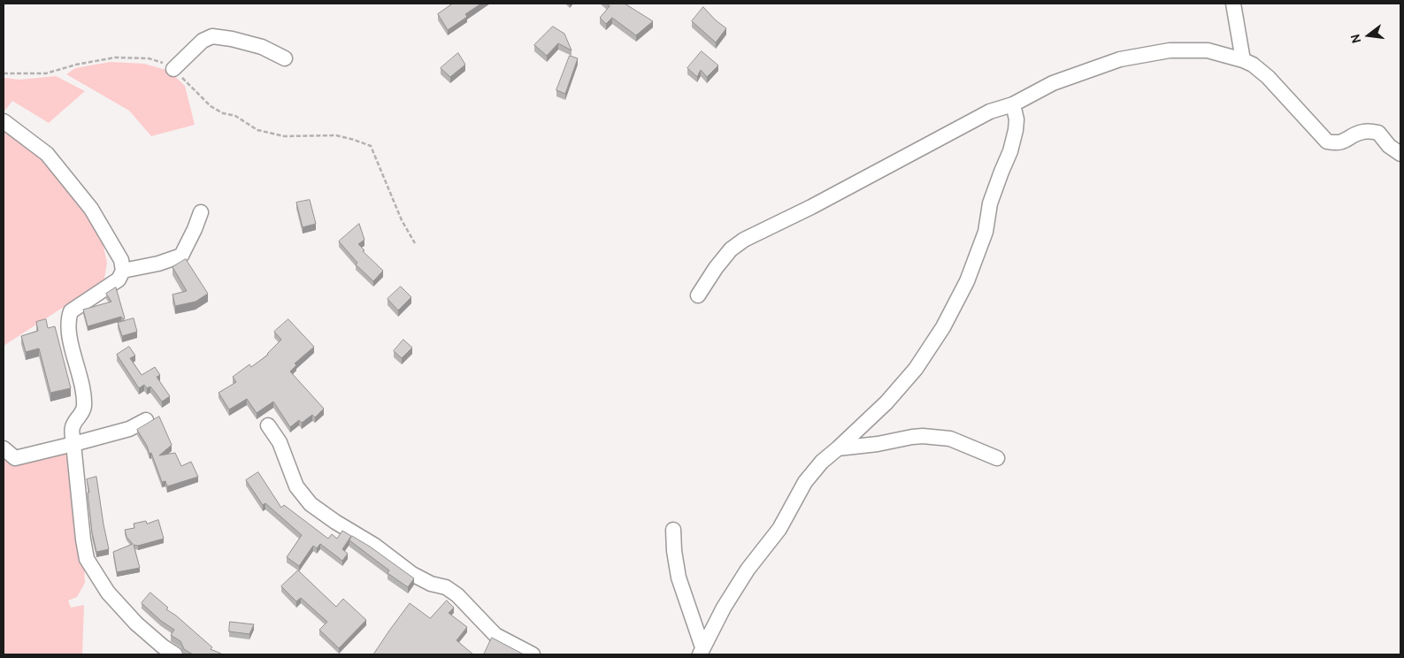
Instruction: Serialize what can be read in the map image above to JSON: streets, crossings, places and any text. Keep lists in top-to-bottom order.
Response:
{
  "north": "left"
}
